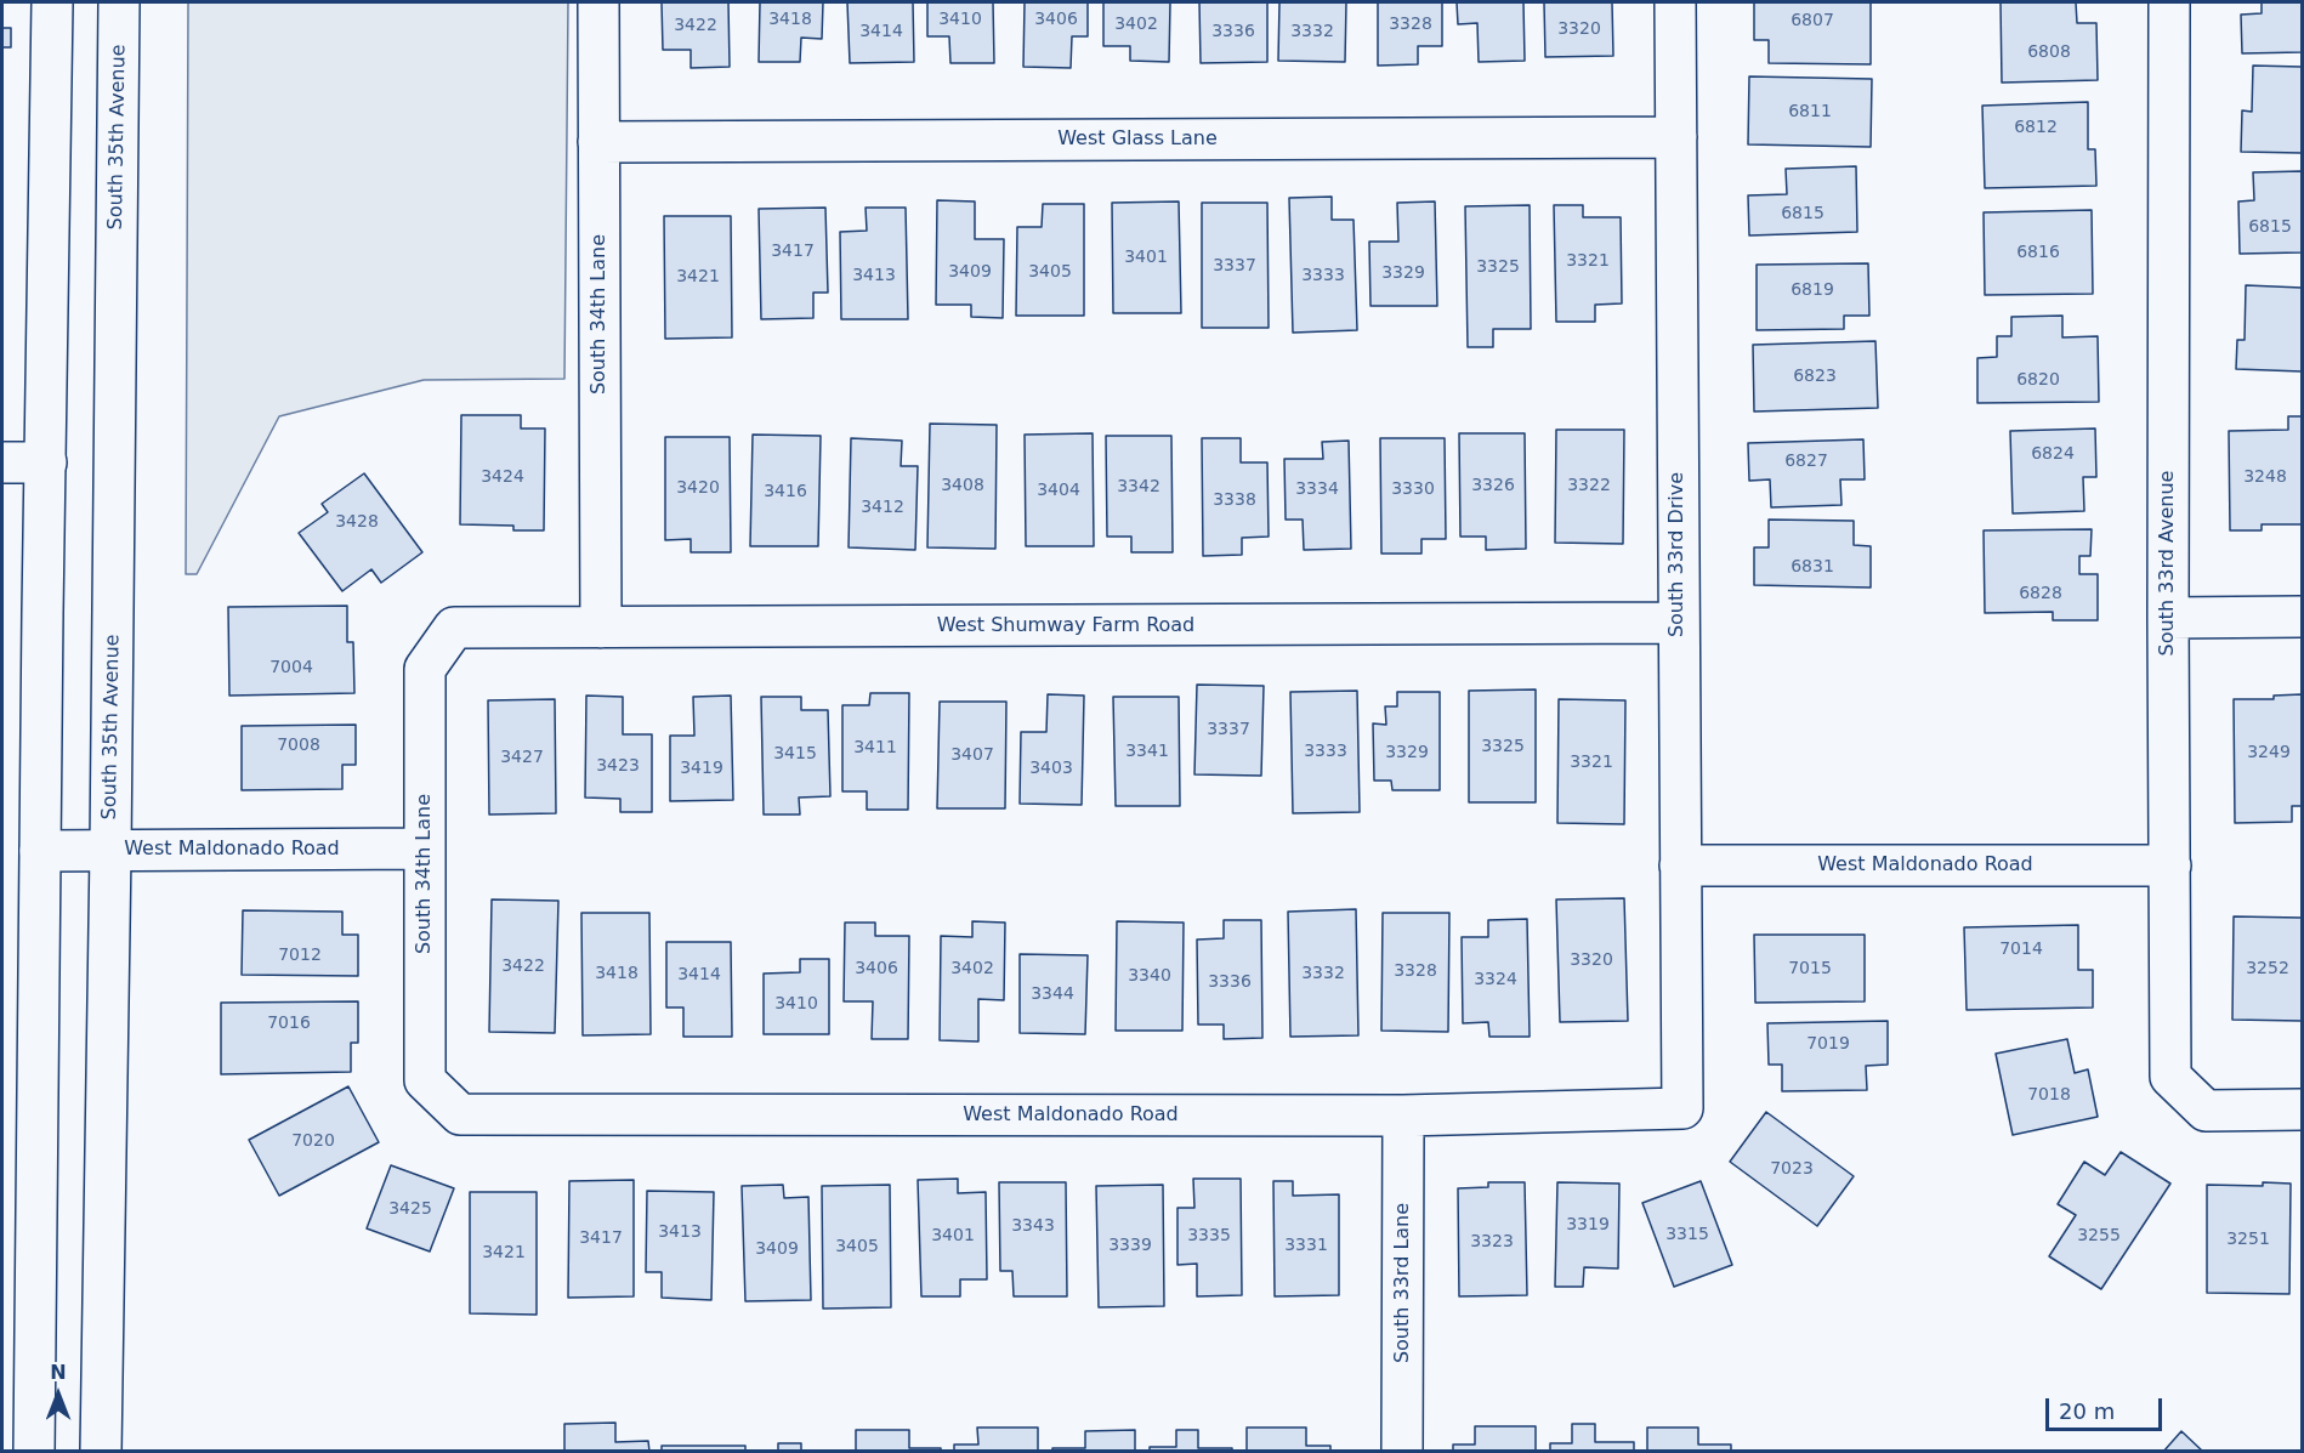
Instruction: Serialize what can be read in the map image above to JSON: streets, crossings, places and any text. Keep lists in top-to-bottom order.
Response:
{
  "streets": {
    "street": [
      "South 35th Avenue",
      "West Glass Lane",
      "South 34th Lane",
      "South 33rd Drive",
      "South 33rd Avenue",
      "West Shumway Farm Road",
      "West Maldonado Road",
      "South 33rd Lane"
    ]
  },
  "crossings": [
    ["South 35th Avenue", "West Maldonado Road"],
    ["West Glass Lane", "South 34th Lane"],
    ["West Glass Lane", "South 33rd Drive"],
    ["South 34th Lane", "West Shumway Farm Road"],
    ["South 34th Lane", "West Maldonado Road"],
    ["South 33rd Drive", "West Shumway Farm Road"],
    ["South 33rd Drive", "West Maldonado Road"],
    ["South 33rd Avenue", "West Maldonado Road"],
    ["West Maldonado Road", "South 33rd Lane"]
  ],
  "house_numbers": [
    "3418",
    "3410",
    "3406",
    "6807",
    "3402",
    "3328",
    "3422",
    "3320",
    "3414",
    "3336",
    "3332",
    "6808",
    "6811",
    "6812",
    "6815",
    "6815",
    "3417",
    "6816",
    "3401",
    "3321",
    "3337",
    "3325",
    "3409",
    "3405",
    "3329",
    "3413",
    "3333",
    "3421",
    "6819",
    "6823",
    "6820",
    "6824",
    "6827",
    "3424",
    "3248",
    "3408",
    "3326",
    "3322",
    "3342",
    "3420",
    "3334",
    "3330",
    "3404",
    "3416",
    "3338",
    "3412",
    "3428",
    "6831",
    "6828",
    "7004",
    "3337",
    "7008",
    "3325",
    "3411",
    "3341",
    "3333",
    "3329",
    "3249",
    "3415",
    "3407",
    "3427",
    "3321",
    "3423",
    "3419",
    "3403",
    "7014",
    "7012",
    "3320",
    "3422",
    "3406",
    "3402",
    "7015",
    "3252",
    "3328",
    "3418",
    "3332",
    "3414",
    "3340",
    "3324",
    "3336",
    "3344",
    "3410",
    "7016",
    "7019",
    "7018",
    "7020",
    "7023",
    "3425",
    "3319",
    "3343",
    "3413",
    "3315",
    "3401",
    "3335",
    "3255",
    "3417",
    "3251",
    "3323",
    "3339",
    "3331",
    "3405",
    "3409",
    "3421"
  ],
  "scale_bar": "20 m",
  "north": "top"
}
